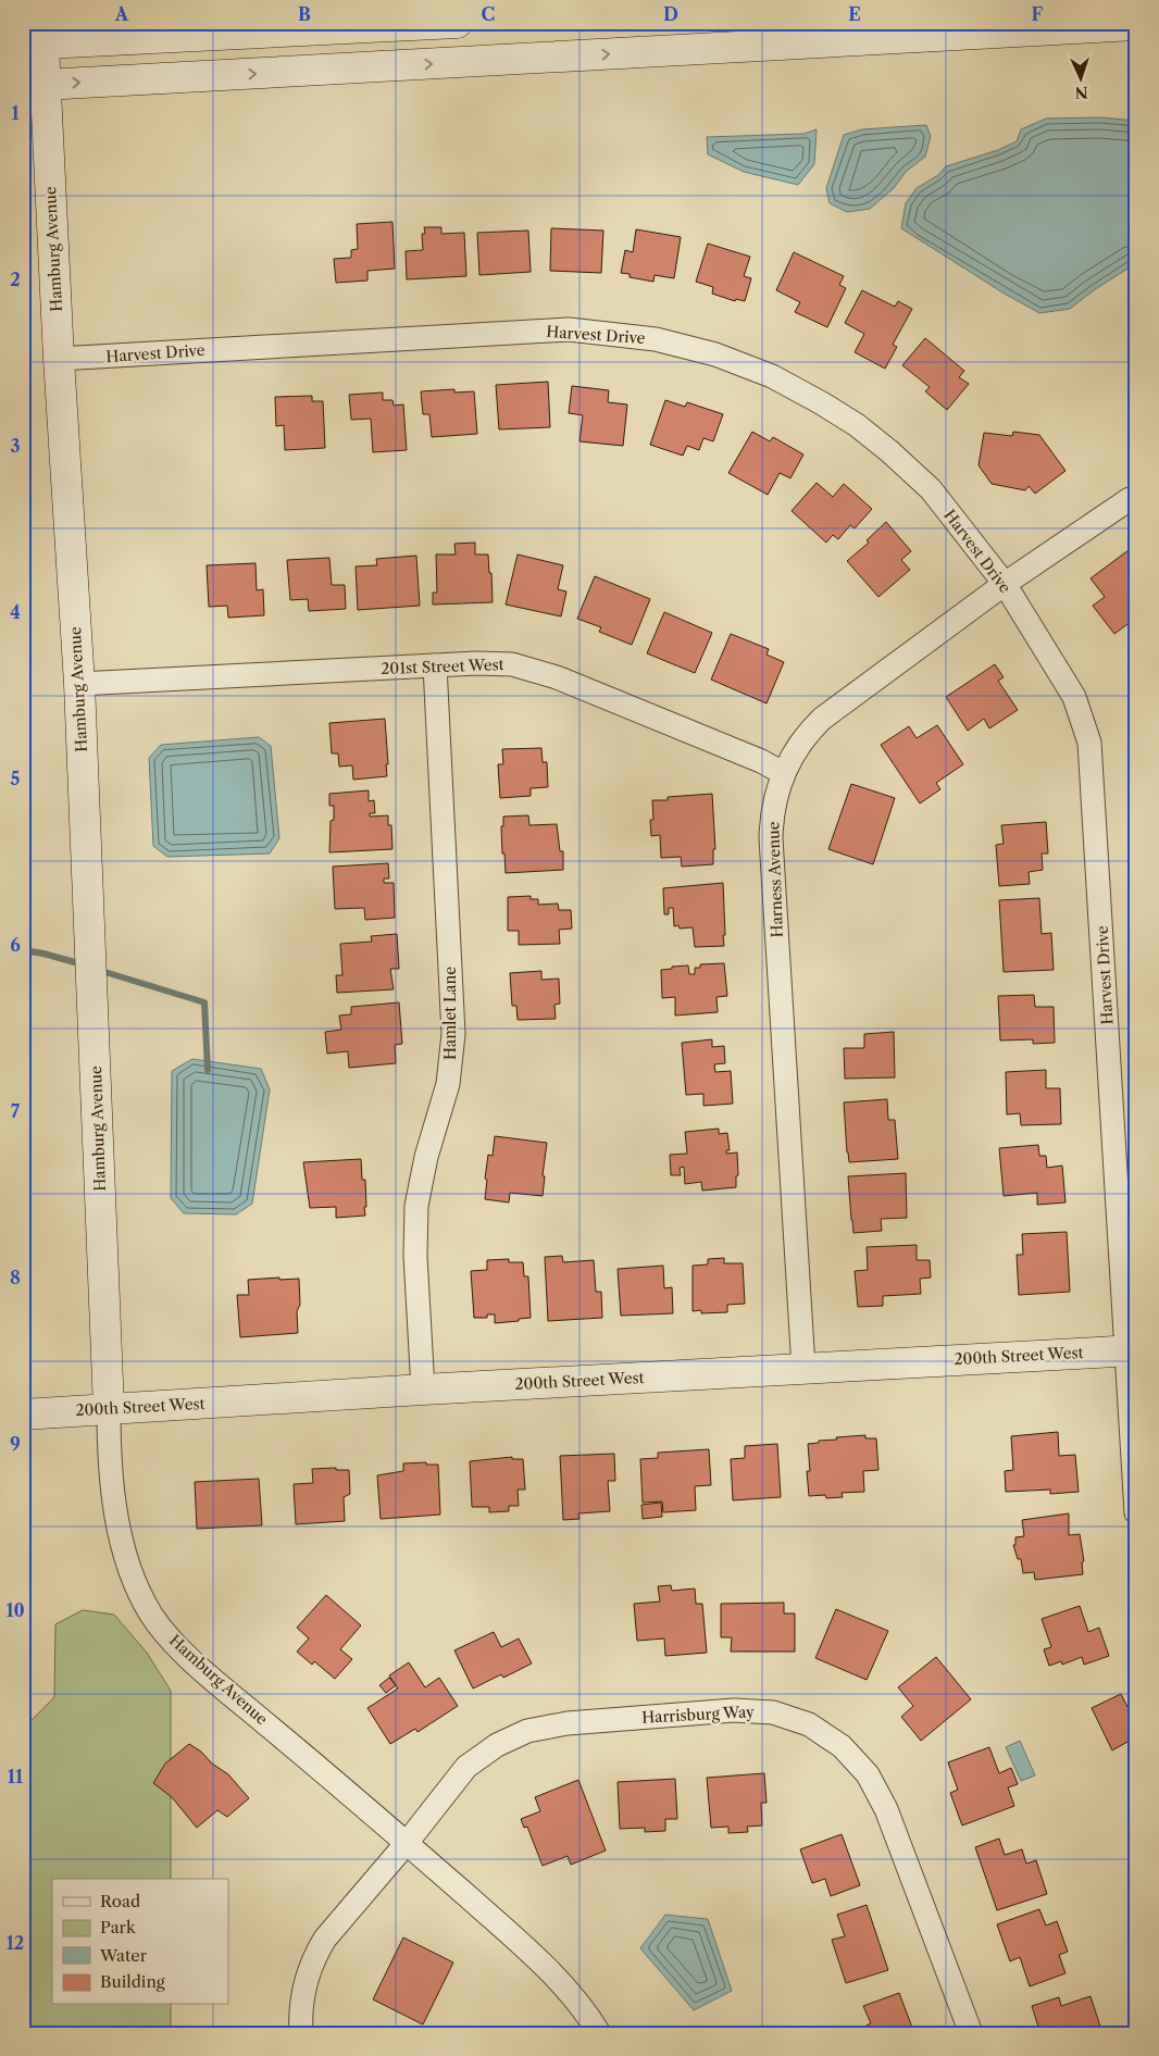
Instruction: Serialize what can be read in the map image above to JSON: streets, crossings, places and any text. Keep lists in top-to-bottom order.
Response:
{
  "streets": {
    "street": [
      "Hamburg Avenue",
      "Harvest Drive",
      "201st Street West",
      "Harness Avenue",
      "Hamlet Lane",
      "200th Street West",
      "Harrisburg Way"
    ]
  },
  "crossings": [
    ["Hamburg Avenue", "Harvest Drive"],
    ["Hamburg Avenue", "201st Street West"],
    ["Hamburg Avenue", "200th Street West"],
    ["Hamburg Avenue", "Harrisburg Way"],
    ["Harvest Drive", "Harness Avenue"],
    ["Harvest Drive", "200th Street West"],
    ["201st Street West", "Harness Avenue"],
    ["201st Street West", "Hamlet Lane"],
    ["Harness Avenue", "200th Street West"],
    ["Hamlet Lane", "200th Street West"]
  ],
  "legend": [
    "Road",
    "Park",
    "Water",
    "Building"
  ],
  "north": "bottom",
  "grid": {
    "columns": [
      "A",
      "B",
      "C",
      "D",
      "E",
      "F"
    ],
    "rows": [
      "1",
      "2",
      "3",
      "4",
      "5",
      "6",
      "7",
      "8",
      "9",
      "10",
      "11",
      "12"
    ]
  }
}
